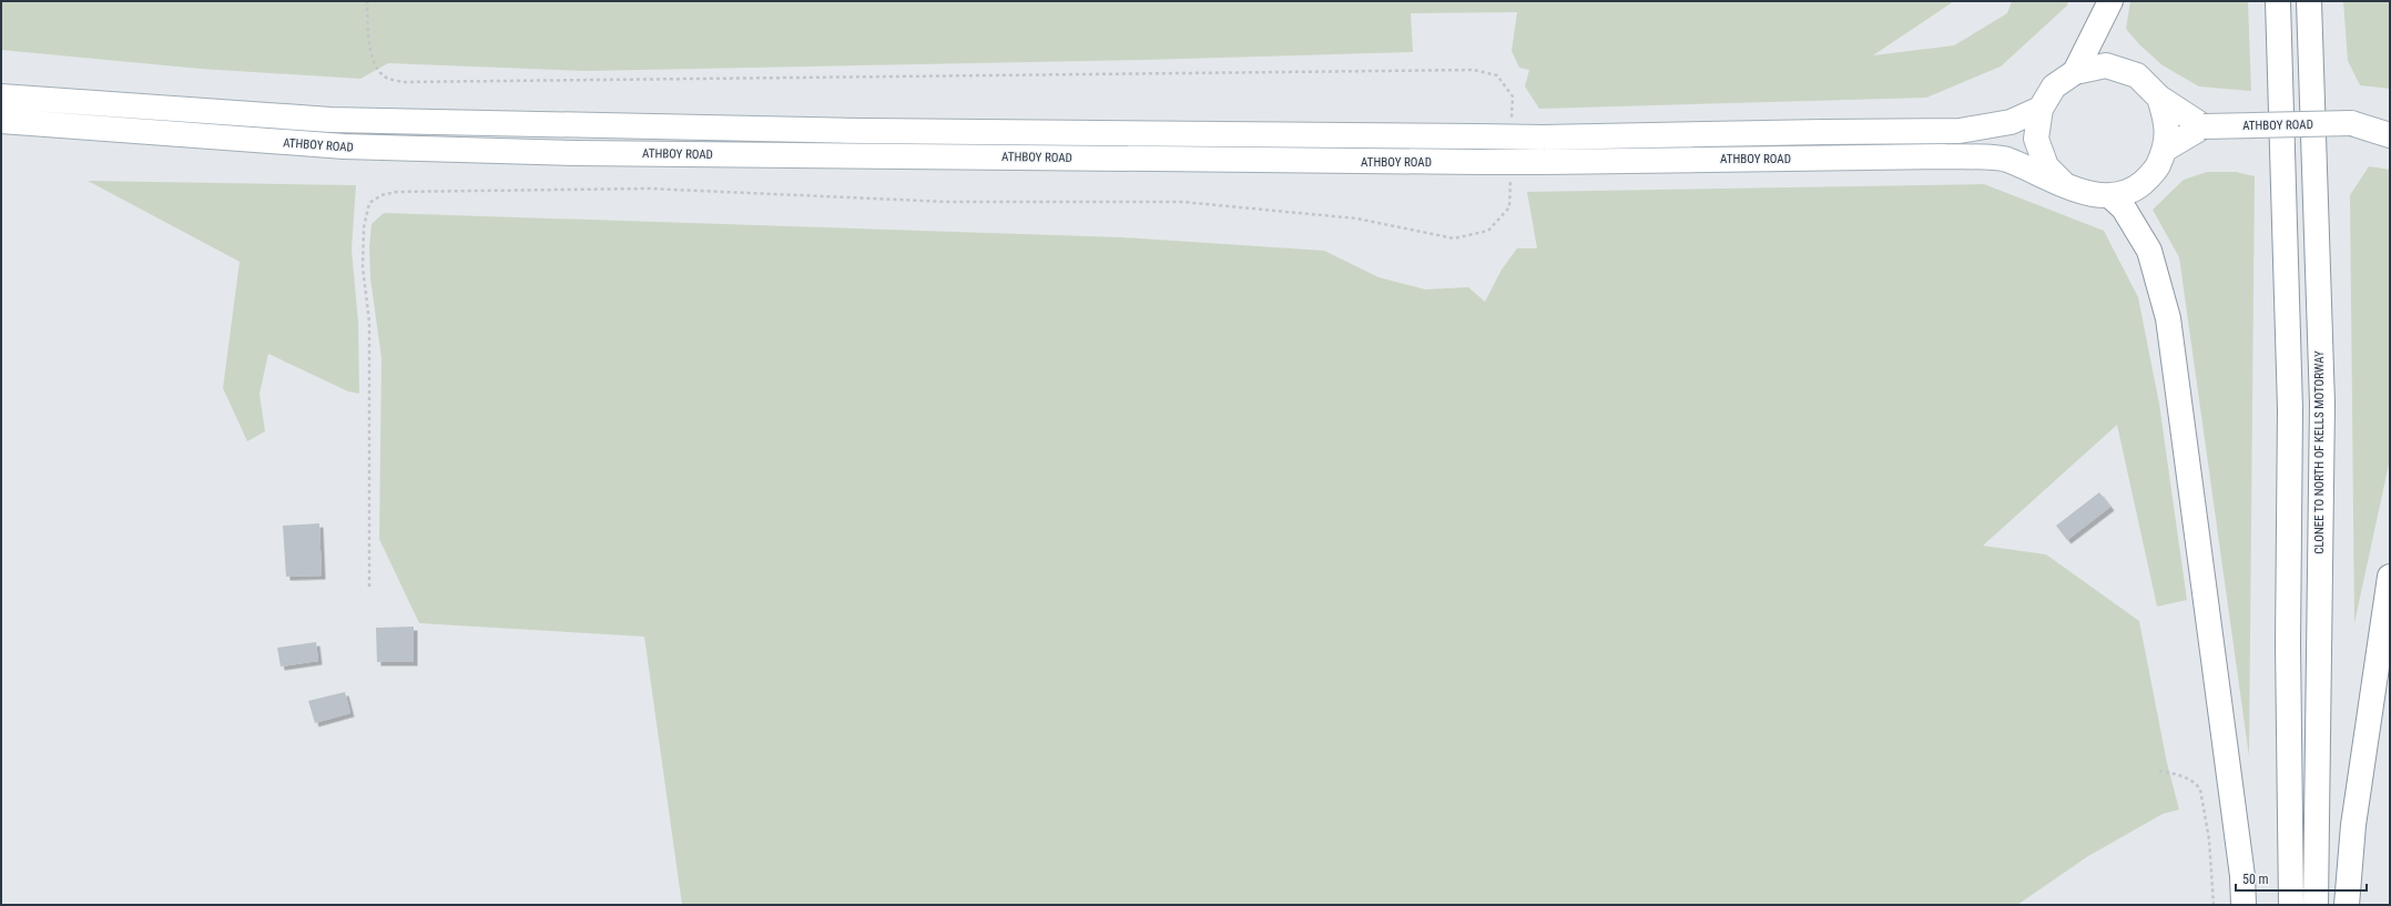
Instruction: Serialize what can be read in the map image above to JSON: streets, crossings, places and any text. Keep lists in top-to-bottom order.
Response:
{
  "streets": {
    "main road": ["ATHBOY ROAD", "CLONEE TO NORTH OF KELLS MOTORWAY"]
  },
  "scale_bar": "50 m"
}
